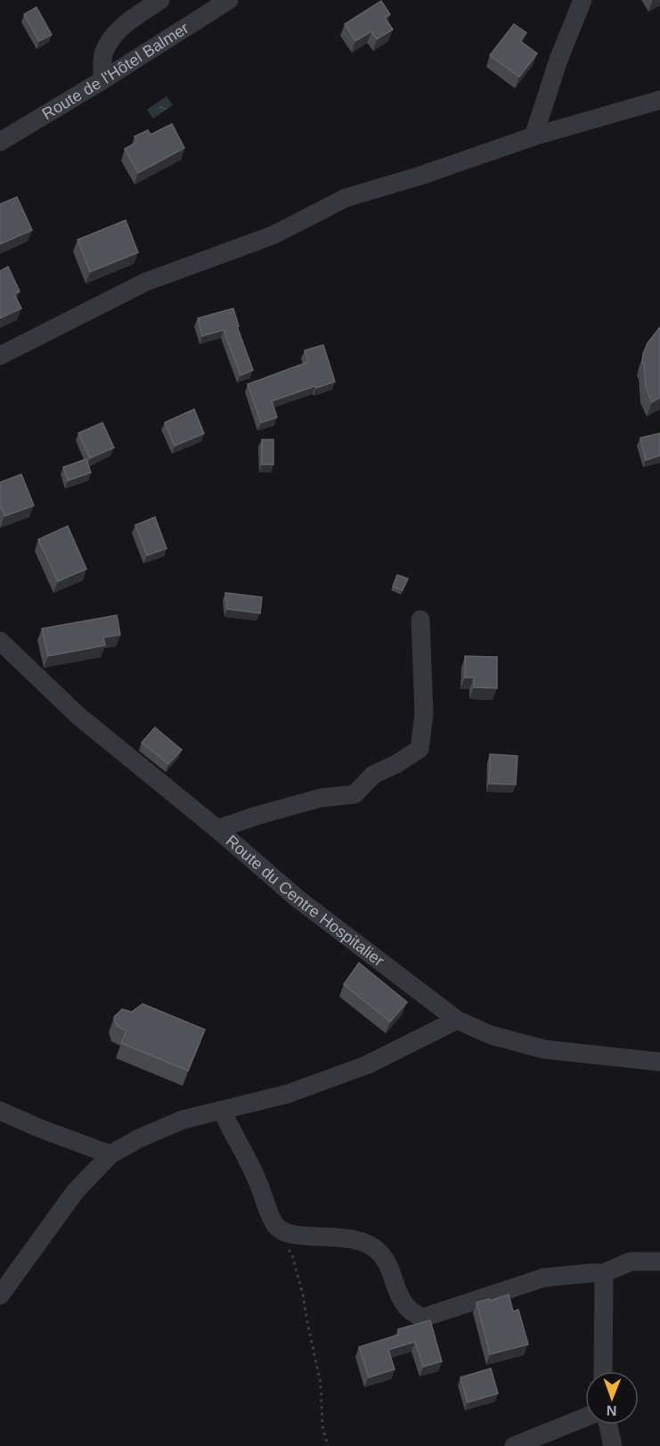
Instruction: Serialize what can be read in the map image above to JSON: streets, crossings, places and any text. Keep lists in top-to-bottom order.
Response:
{
  "streets": {
    "street": ["Route de l'Hôtel Balmer", "Route du Centre Hospitalier"]
  },
  "north": "bottom"
}
